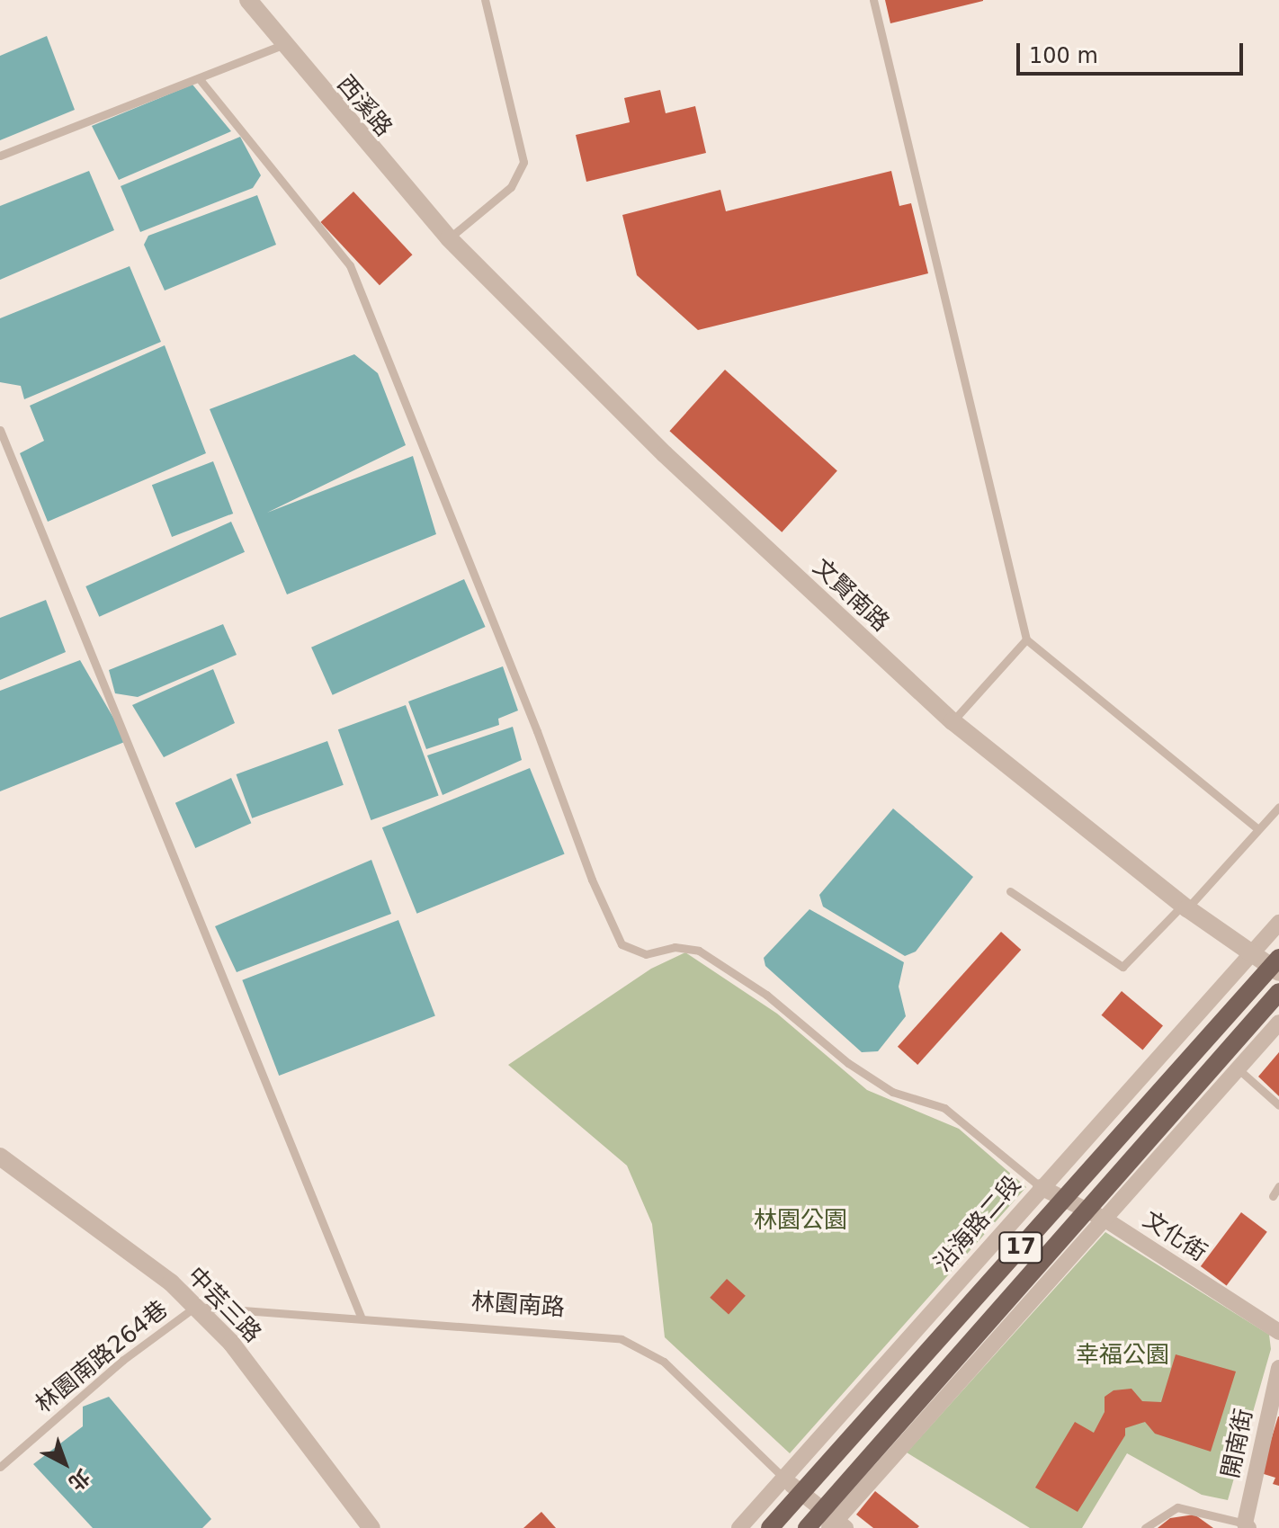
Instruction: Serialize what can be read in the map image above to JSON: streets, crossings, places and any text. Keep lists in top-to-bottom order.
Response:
{
  "streets": {
    "main road": ["沿海路二段", "17"],
    "street": [
      "西溪路",
      "文賢南路",
      "文化街",
      "中芸三路",
      "開南街"
    ],
    "lane": ["林園南路", "林園南路264巷"]
  },
  "crossings": [
    ["西溪路", "文賢南路"],
    ["文賢南路", "沿海路二段"],
    ["沿海路二段", "文化街"],
    ["沿海路二段", "林園南路"],
    ["文化街", "17"],
    ["中芸三路", "林園南路"],
    ["中芸三路", "林園南路264巷"],
    ["林園南路", "林園南路264巷"]
  ],
  "parks": ["林園公園", "幸福公園"],
  "scale_bar": "100 m",
  "north": "bottom right"
}
